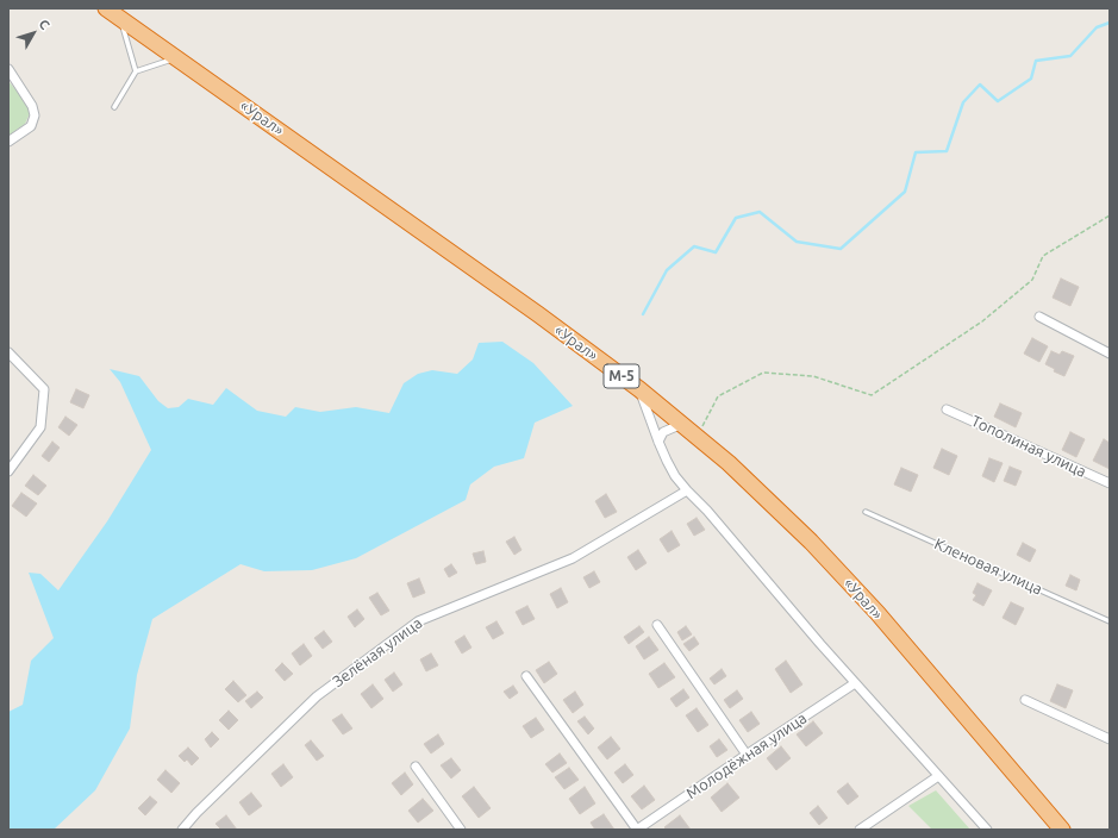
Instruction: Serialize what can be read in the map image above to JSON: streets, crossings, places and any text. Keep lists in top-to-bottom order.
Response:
{
  "streets": {
    "highway": ["«Урал»", "М-5"],
    "street": ["Тополиная улица", "Зелёная улица", "Молодёжная улица"],
    "lane": ["Кленовая улица"]
  },
  "north": "top right"
}
